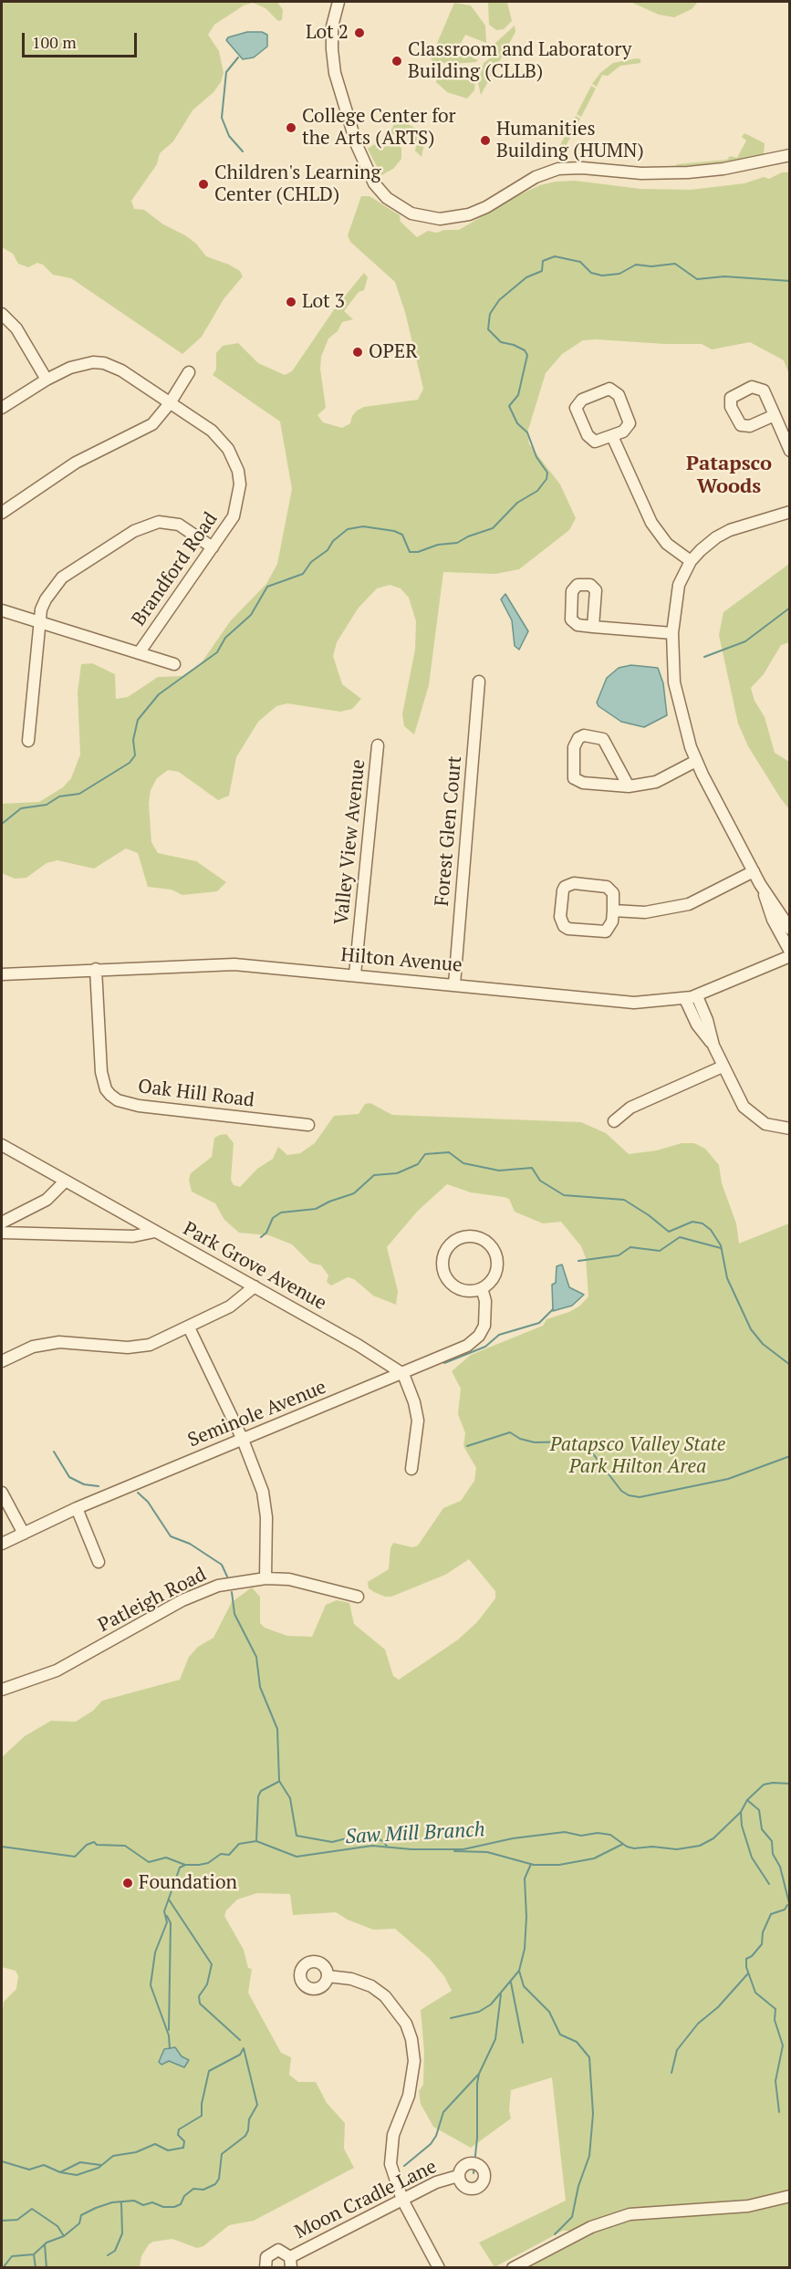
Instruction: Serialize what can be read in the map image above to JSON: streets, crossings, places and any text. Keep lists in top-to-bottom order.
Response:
{
  "streets": {
    "street": [
      "Brandford Road",
      "Forest Glen Court",
      "Valley View Avenue",
      "Hilton Avenue",
      "Oak Hill Road",
      "Park Grove Avenue",
      "Seminole Avenue",
      "Patleigh Road",
      "Moon Cradle Lane"
    ]
  },
  "crossings": [
    ["Forest Glen Court", "Hilton Avenue"],
    ["Valley View Avenue", "Hilton Avenue"],
    ["Hilton Avenue", "Oak Hill Road"],
    ["Park Grove Avenue", "Seminole Avenue"]
  ],
  "districts": ["Patapsco Woods"],
  "water": ["Saw Mill Branch"],
  "parks": ["Patapsco Valley State Park Hilton Area"],
  "places": [
    "Lot 2",
    "Classroom and Laboratory Building (CLLB)",
    "College Center for the Arts (ARTS)",
    "Humanities Building (HUMN)",
    "Children's Learning Center (CHLD)",
    "Lot 3",
    "OPER",
    "Foundation"
  ],
  "scale_bar": "100 m"
}
